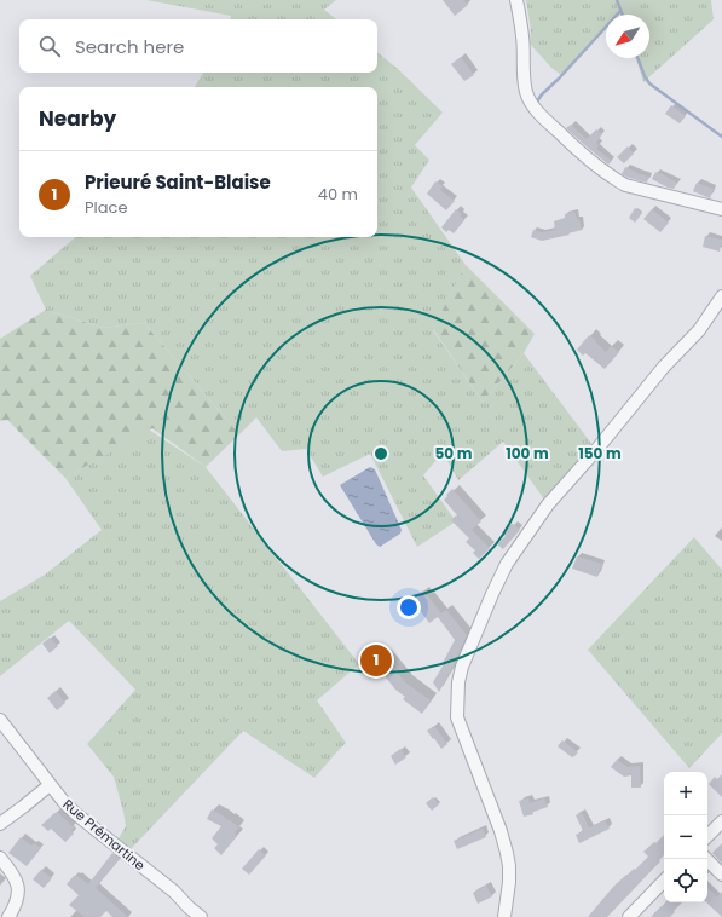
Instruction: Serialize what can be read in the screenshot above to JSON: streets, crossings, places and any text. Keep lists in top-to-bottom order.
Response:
{
  "streets": {
    "street": ["Rue Prémartine"]
  },
  "north": "bottom left",
  "page": {
    "search": "Search here",
    "heading": "Nearby",
    "list": [
      {
        "mark": "1",
        "name": "Prieuré Saint-Blaise",
        "note": "Place",
        "value": "40 m"
      }
    ],
    "pins": "1",
    "map_buttons": ["+", "−"]
  },
  "rings": ["50 m", "100 m", "150 m"]
}
